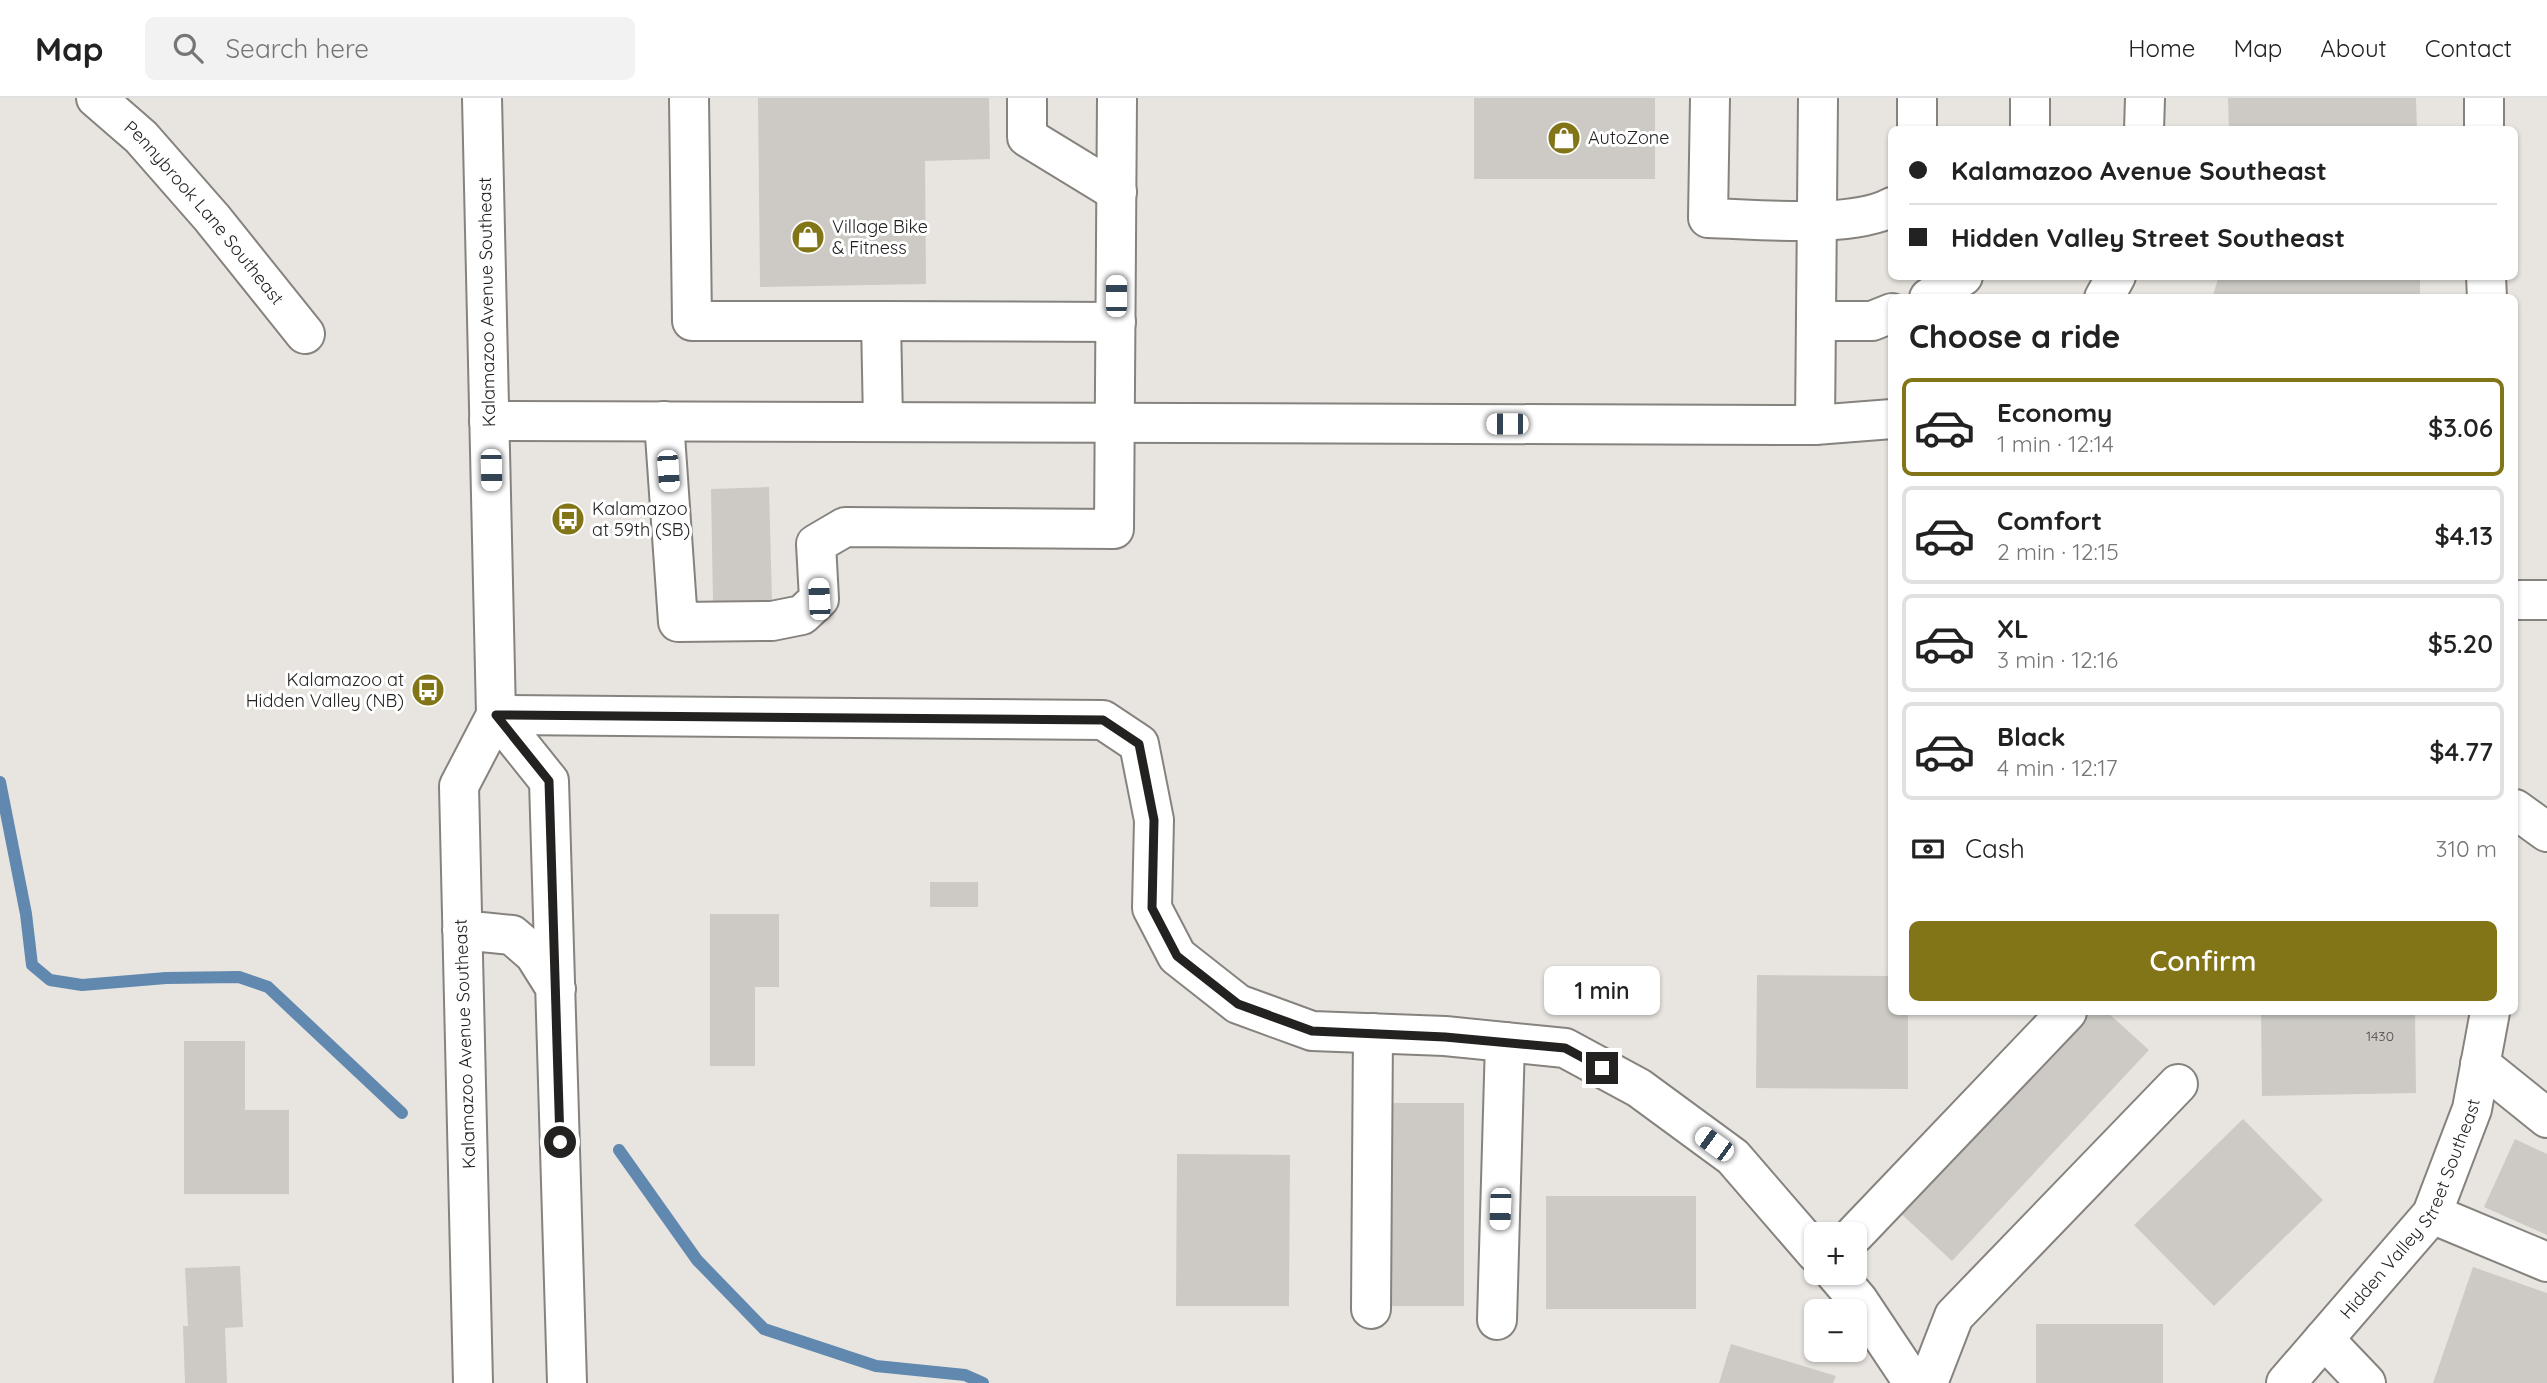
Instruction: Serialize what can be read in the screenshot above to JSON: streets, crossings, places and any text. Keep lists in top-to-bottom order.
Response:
{
  "streets": {
    "street": ["Pennybrook Lane Southeast", "Kalamazoo Avenue Southeast", "Hidden Valley Street Southeast"]
  },
  "places": {
    "shop": ["AutoZone", "Village Bike & Fitness"],
    "bus stop": ["Kalamazoo at 59th (SB)", "Kalamazoo at Hidden Valley (NB)"]
  },
  "house_numbers": ["1430"],
  "page": {
    "header": "Map",
    "search": "Search here",
    "nav": [
      "Home",
      "Map",
      "About",
      "Contact"
    ],
    "banner": ["Kalamazoo Avenue Southeast", "Hidden Valley Street Southeast"],
    "heading": "Choose a ride",
    "list": [
      {
        "name": "Economy",
        "note": "1 min · 12:14",
        "value": "$3.06"
      },
      {
        "name": "Comfort",
        "note": "2 min · 12:15",
        "value": "$4.13"
      },
      {
        "name": "XL",
        "note": "3 min · 12:16",
        "value": "$5.20"
      },
      {
        "name": "Black",
        "note": "4 min · 12:17",
        "value": "$4.77"
      }
    ],
    "pay": ["Cash", "310 m"],
    "buttons": "Confirm",
    "bubble": "1 min",
    "map_buttons": ["+", "−"]
  }
}
